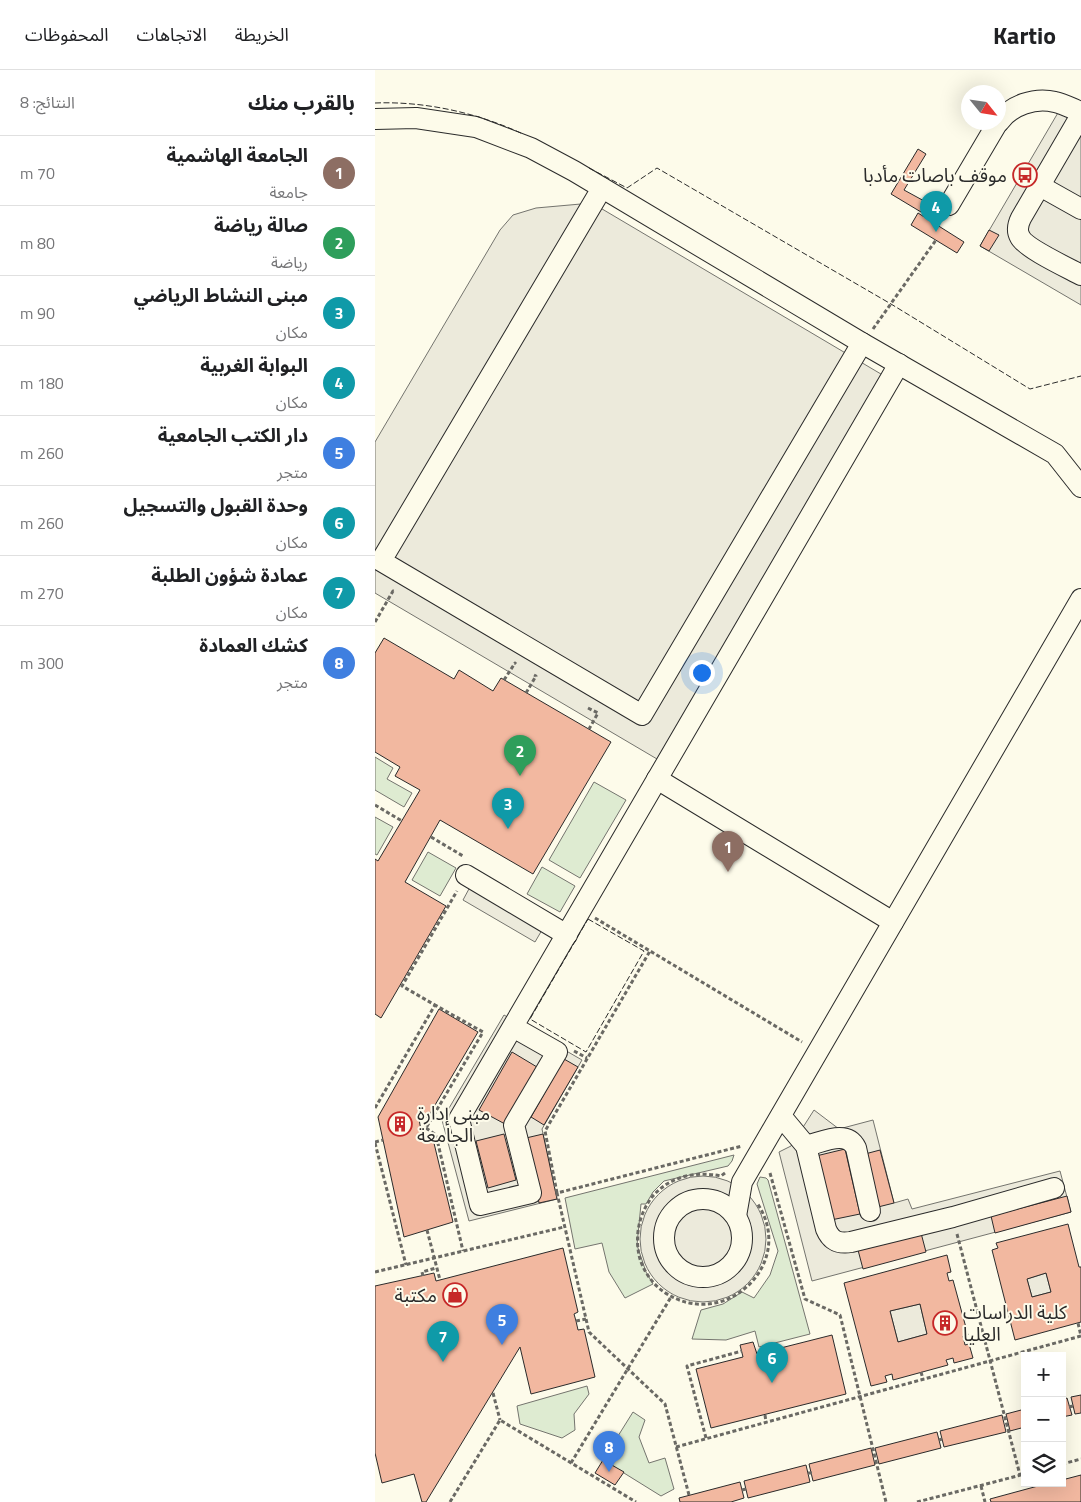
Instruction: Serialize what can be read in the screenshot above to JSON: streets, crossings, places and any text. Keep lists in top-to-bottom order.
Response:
{
  "places": {
    "bus stop": ["موقف باصات مأدبا"],
    "building": ["مبنى إدارة الجامعة", "كلية الدراسات العليا"],
    "shop": ["مكتبة"]
  },
  "north": "bottom right",
  "page": {
    "header": "Kartio",
    "nav": ["الخريطة", "الاتجاهات", "المحفوظات"],
    "heading": ["بالقرب منك", "النتائج: 8"],
    "list": [
      {
        "mark": "1",
        "name": "الجامعة الهاشمية",
        "note": "جامعة",
        "value": "70 m"
      },
      {
        "mark": "2",
        "name": "صالة رياضة",
        "note": "رياضة",
        "value": "80 m"
      },
      {
        "mark": "3",
        "name": "مبنى النشاط الرياضي",
        "note": "مكان",
        "value": "90 m"
      },
      {
        "mark": "4",
        "name": "البوابة الغربية",
        "note": "مكان",
        "value": "180 m"
      },
      {
        "mark": "5",
        "name": "دار الكتب الجامعية",
        "note": "متجر",
        "value": "260 m"
      },
      {
        "mark": "6",
        "name": "وحدة القبول والتسجيل",
        "note": "مكان",
        "value": "260 m"
      },
      {
        "mark": "7",
        "name": "عمادة شؤون الطلبة",
        "note": "مكان",
        "value": "270 m"
      },
      {
        "mark": "8",
        "name": "كشك العمادة",
        "note": "متجر",
        "value": "300 m"
      }
    ],
    "pins": [
      "4",
      "2",
      "3",
      "1",
      "5",
      "7",
      "6",
      "8"
    ],
    "map_buttons": ["+", "−"]
  }
}
